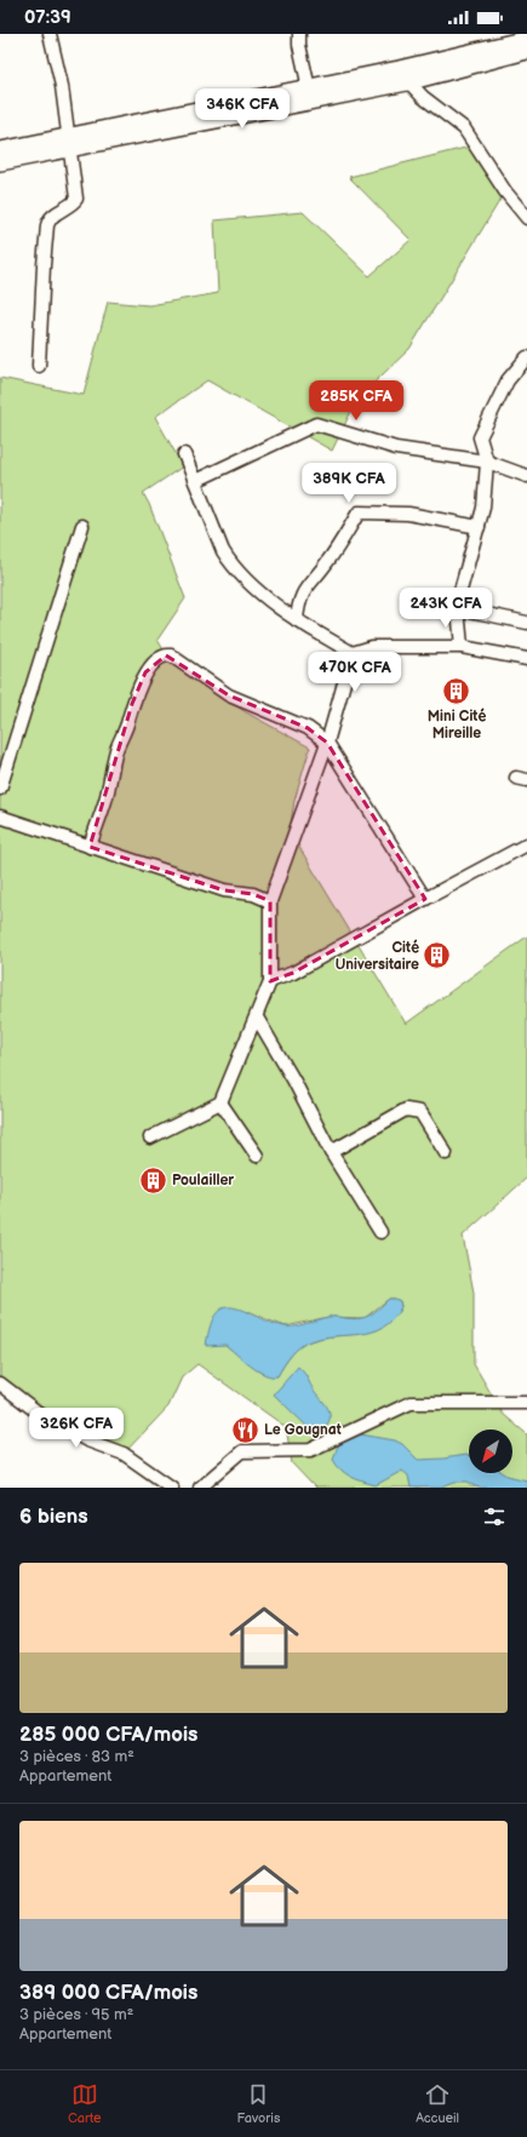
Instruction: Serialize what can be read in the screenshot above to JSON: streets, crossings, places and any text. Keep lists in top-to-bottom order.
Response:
{
  "places": {
    "building": ["Mini Cité Mireille", "Cité Universitaire", "Poulailler"],
    "restaurant": ["Le Gougnat"]
  },
  "north": "bottom left",
  "page": {
    "status": "07:39",
    "price": [
      "346K CFA",
      "285K CFA",
      "389K CFA",
      "243K CFA",
      "470K CFA",
      "326K CFA"
    ],
    "heading": "6 biens",
    "list": [
      {
        "name": "285 000 CFA/mois",
        "note": "3 pièces · 83 m² · Appartement"
      },
      {
        "name": "389 000 CFA/mois",
        "note": "3 pièces · 95 m² · Appartement"
      }
    ],
    "tabs": ["Carte", "Favoris", "Accueil"]
  }
}
